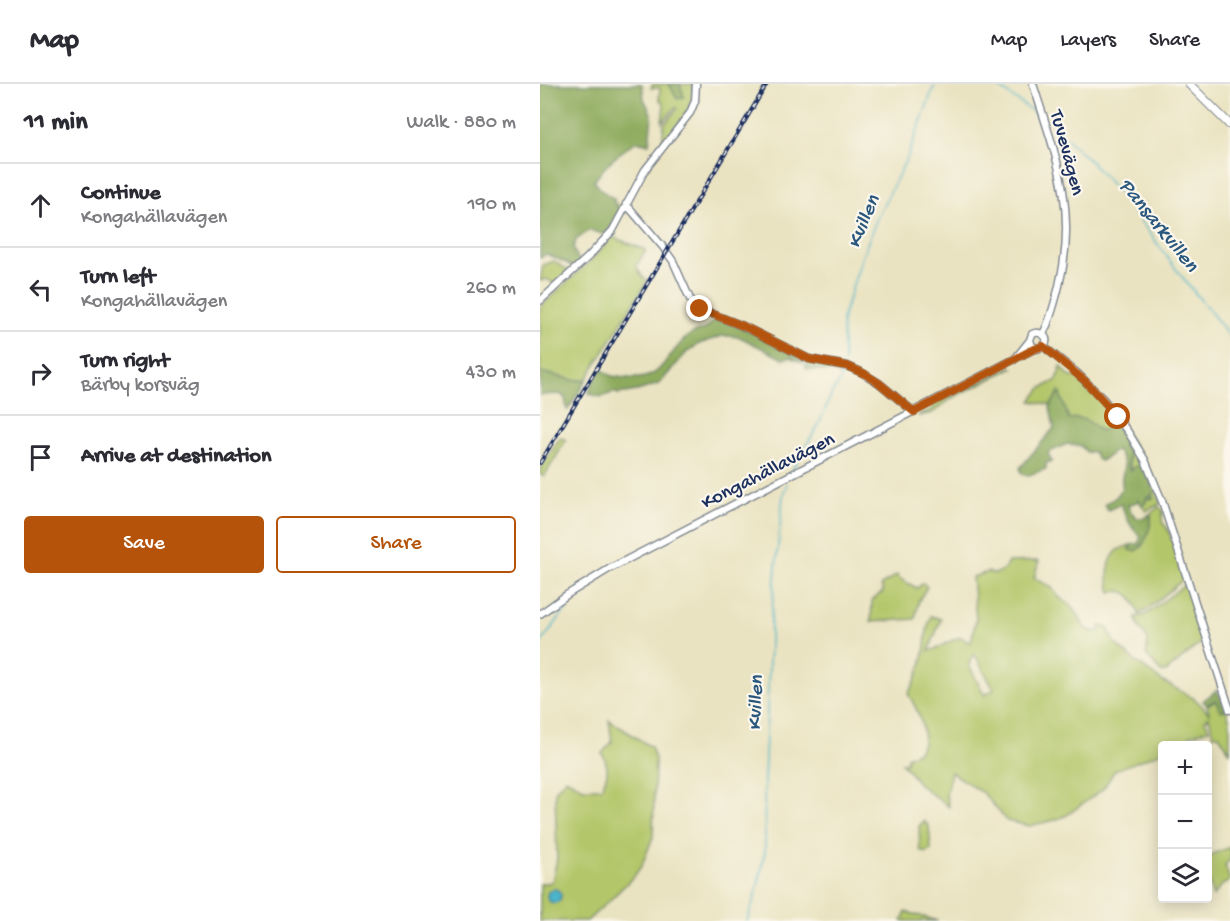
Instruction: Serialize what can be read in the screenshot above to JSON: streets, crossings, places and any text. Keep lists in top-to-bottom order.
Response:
{
  "streets": {
    "street": ["Tuvevägen", "Kongahällavägen"]
  },
  "crossings": [
    ["Tuvevägen", "Kongahällavägen"]
  ],
  "water": ["Kvillen", "Pansarkvillen"],
  "page": {
    "header": "Map",
    "nav": ["Map", "Layers", "Share"],
    "heading": ["11 min", "Walk · 880 m"],
    "list": [
      ["Continue", "Kongahällavägen", "190 m"],
      ["Turn left", "Kongahällavägen", "260 m"],
      ["Turn right", "Bärby korsväg", "430 m"],
      "Arrive at destination"
    ],
    "buttons": ["Save", "Share"],
    "map_buttons": ["+", "−"]
  }
}
